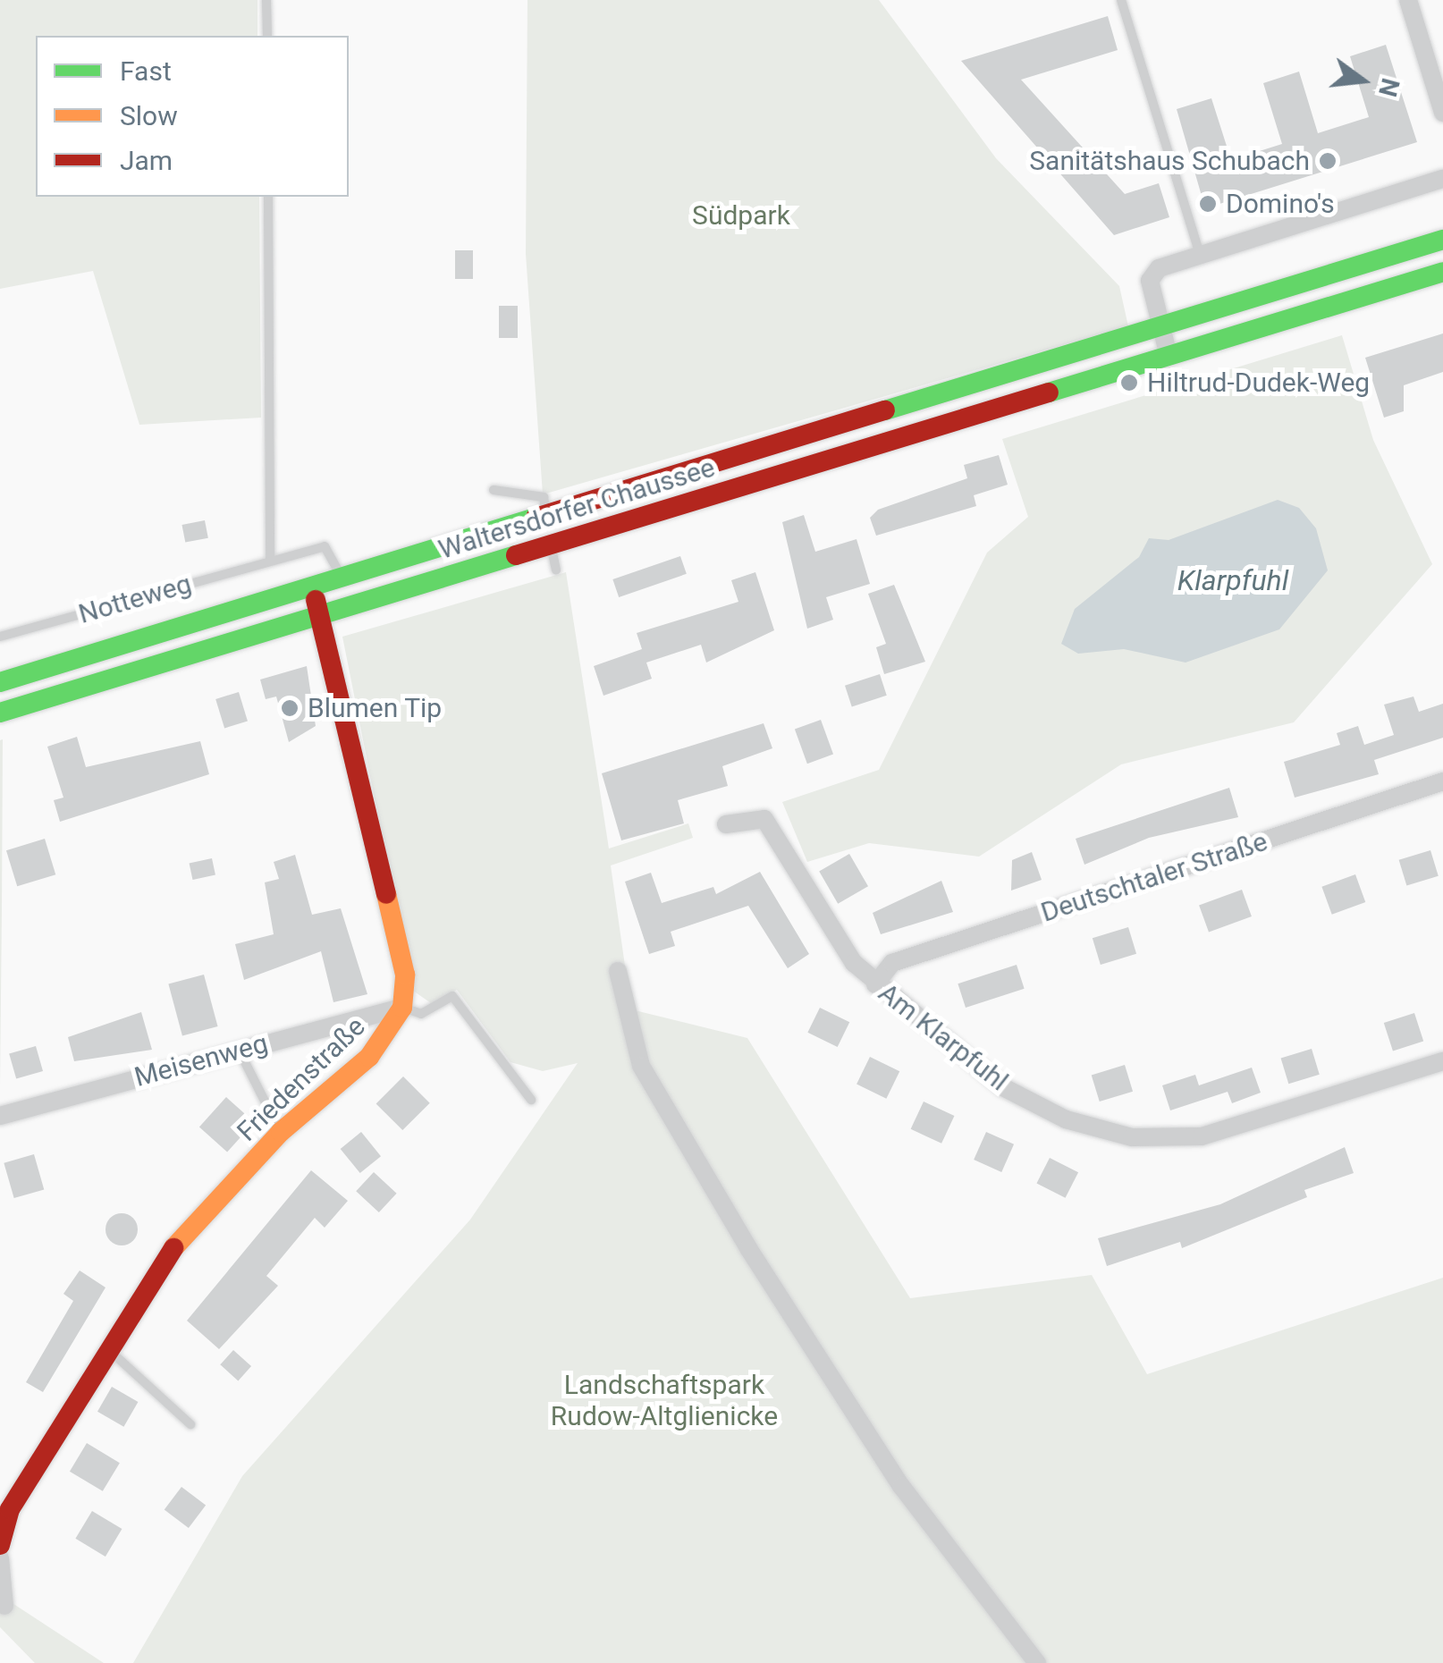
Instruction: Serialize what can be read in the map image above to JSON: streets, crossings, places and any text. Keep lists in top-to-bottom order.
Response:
{
  "streets": {
    "main road": ["Waltersdorfer Chaussee", "Friedenstraße"],
    "street": ["Deutschtaler Straße", "Am Klarpfuhl", "Meisenweg"],
    "lane": ["Notteweg"]
  },
  "crossings": [
    ["Waltersdorfer Chaussee", "Notteweg"],
    ["Deutschtaler Straße", "Am Klarpfuhl"],
    ["Meisenweg", "Friedenstraße"]
  ],
  "water": ["Klarpfuhl"],
  "parks": ["Südpark", "Landschaftspark Rudow-Altglienicke"],
  "places": [
    "Sanitätshaus Schubach",
    "Domino's",
    "Hiltrud-Dudek-Weg",
    "Blumen Tip"
  ],
  "legend": ["Fast", "Slow", "Jam"],
  "north": "right"
}
